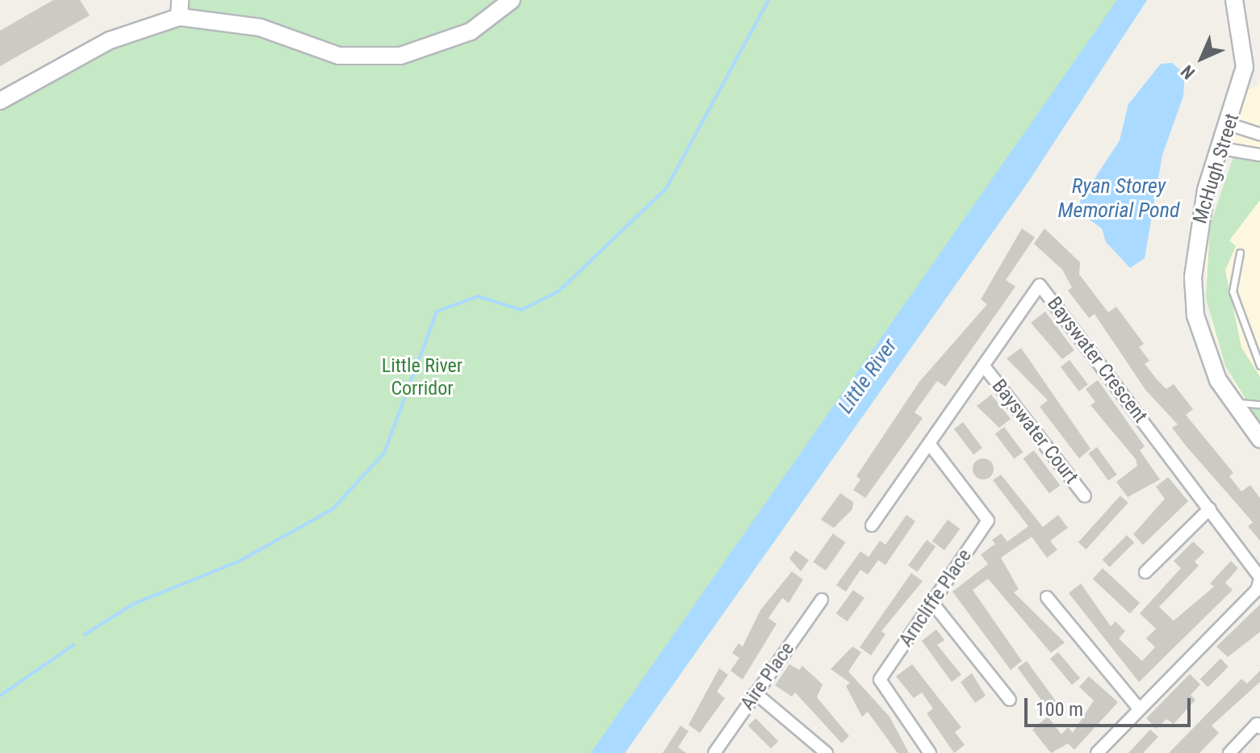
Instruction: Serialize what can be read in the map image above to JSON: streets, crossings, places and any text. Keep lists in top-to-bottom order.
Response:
{
  "streets": {
    "street": [
      "McHugh Street",
      "Bayswater Crescent",
      "Bayswater Court",
      "Arncliffe Place",
      "Aire Place"
    ]
  },
  "crossings": [
    ["Bayswater Crescent", "Bayswater Court"],
    ["Bayswater Crescent", "Arncliffe Place"]
  ],
  "water": ["Ryan Storey Memorial Pond", "Little River"],
  "parks": ["Little River Corridor"],
  "scale_bar": "100 m",
  "north": "bottom left"
}
